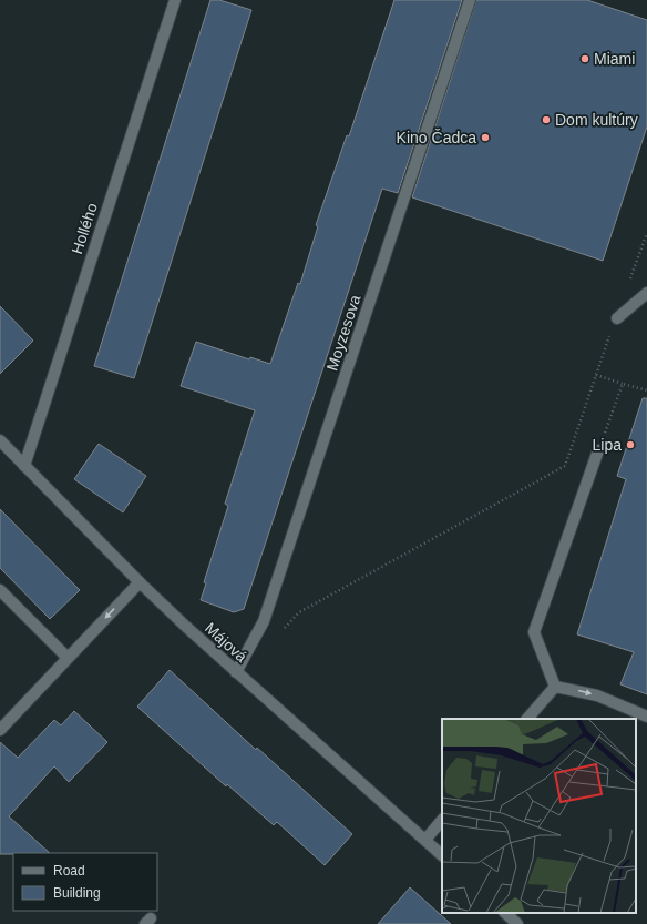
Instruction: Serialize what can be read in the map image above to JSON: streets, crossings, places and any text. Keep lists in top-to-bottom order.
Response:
{
  "streets": {
    "street": ["Hollého", "Moyzesova", "Májová"]
  },
  "crossings": [
    ["Hollého", "Májová"],
    ["Moyzesova", "Májová"]
  ],
  "places": [
    "Miami",
    "Dom kultúry",
    "Kino Čadca",
    "Lipa"
  ],
  "legend": ["Road", "Building"]
}
